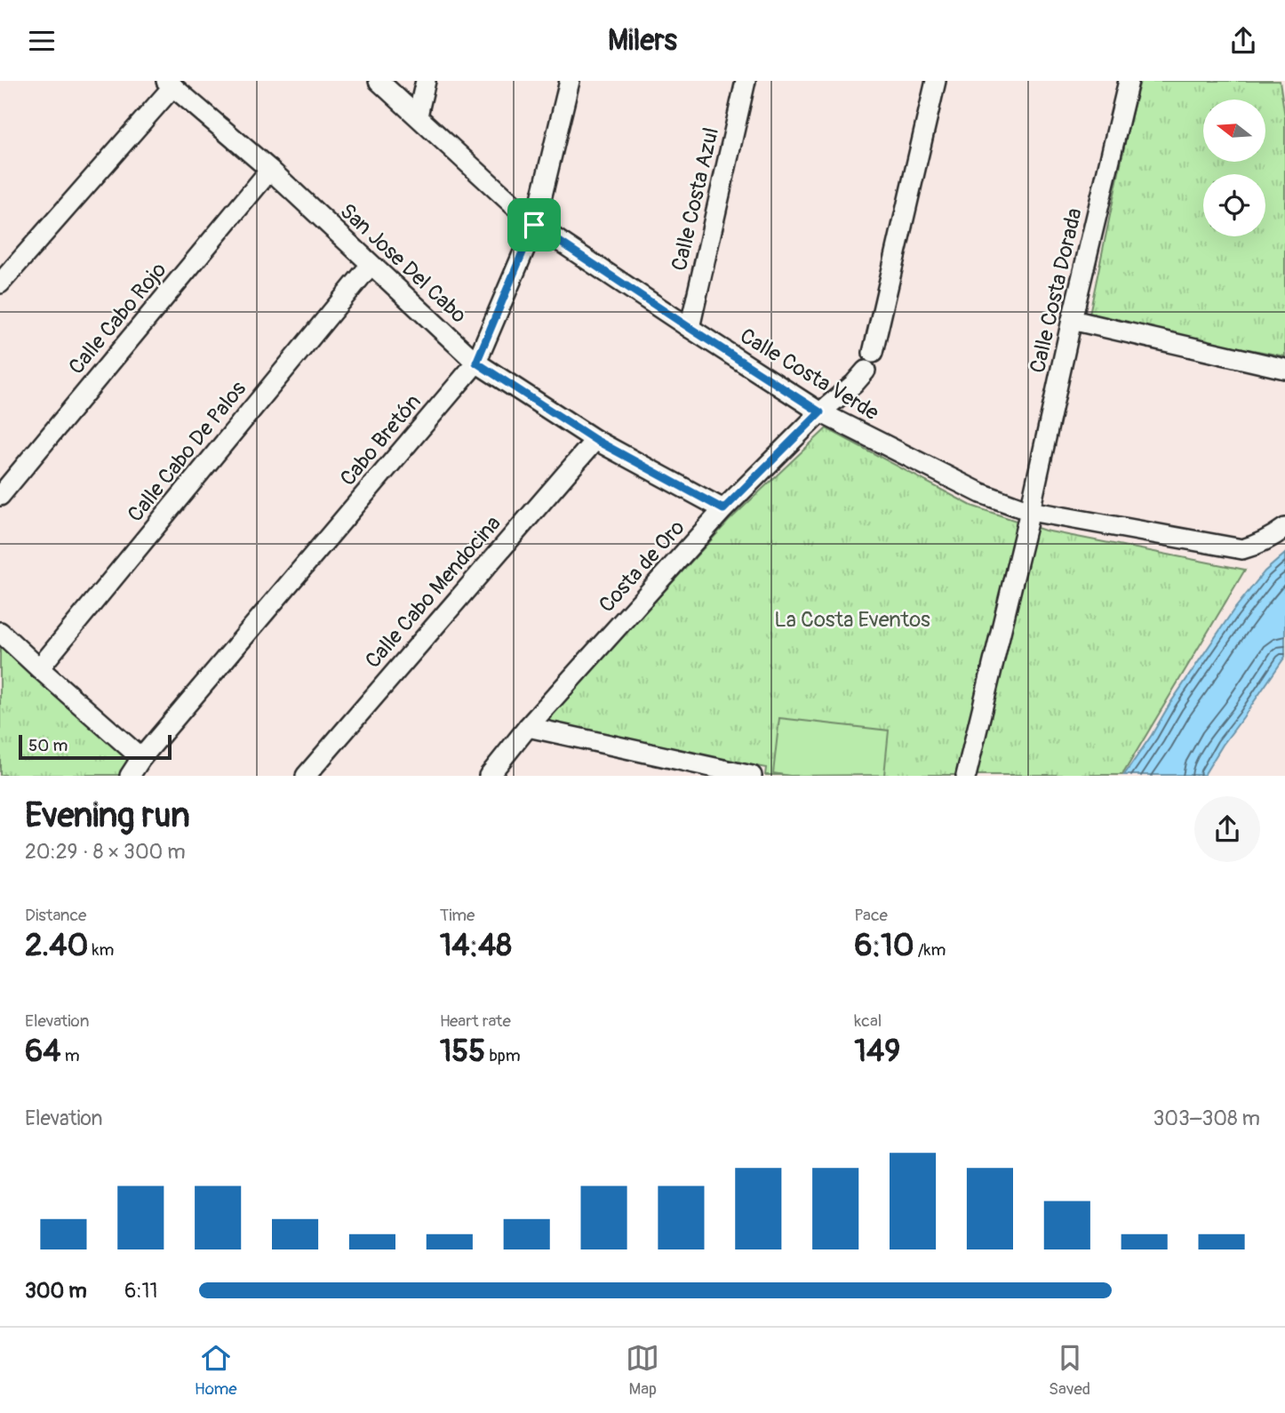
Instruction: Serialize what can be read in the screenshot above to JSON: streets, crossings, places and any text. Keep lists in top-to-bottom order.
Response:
{
  "streets": {
    "street": [
      "Calle Costa Azul",
      "San Jose Del Cabo",
      "Calle Costa Dorada",
      "Calle Cabo Rojo",
      "Calle Costa Verde",
      "Cabo Bretón",
      "Calle Cabo De Palos",
      "Costa de Oro",
      "Calle Cabo Mendocina"
    ]
  },
  "crossings": [
    ["Calle Costa Azul", "Calle Costa Verde"],
    ["San Jose Del Cabo", "Calle Cabo Rojo"],
    ["San Jose Del Cabo", "Cabo Bretón"],
    ["San Jose Del Cabo", "Calle Cabo De Palos"],
    ["San Jose Del Cabo", "Costa de Oro"],
    ["San Jose Del Cabo", "Calle Cabo Mendocina"],
    ["Calle Costa Dorada", "Calle Costa Verde"],
    ["Calle Costa Verde", "Cabo Bretón"],
    ["Calle Costa Verde", "Costa de Oro"]
  ],
  "parks": ["La Costa Eventos"],
  "scale_bar": "50 m",
  "north": "left",
  "page": {
    "header": "Milers",
    "scale": "50 m",
    "heading": ["Evening run", "20:29 · 8 × 300 m"],
    "stats": [
      ["Distance", "2.40 km"],
      ["Time", "14:48"],
      ["Pace", "6:10 /km"],
      ["Elevation", "64 m"],
      ["Heart rate", "155 bpm"],
      ["kcal", "149"]
    ],
    "chart": ["Elevation", "303–308 m"],
    "list": [
      {
        "name": "300 m",
        "note": "6:11"
      }
    ],
    "tabs": ["Home", "Map", "Saved"]
  }
}
